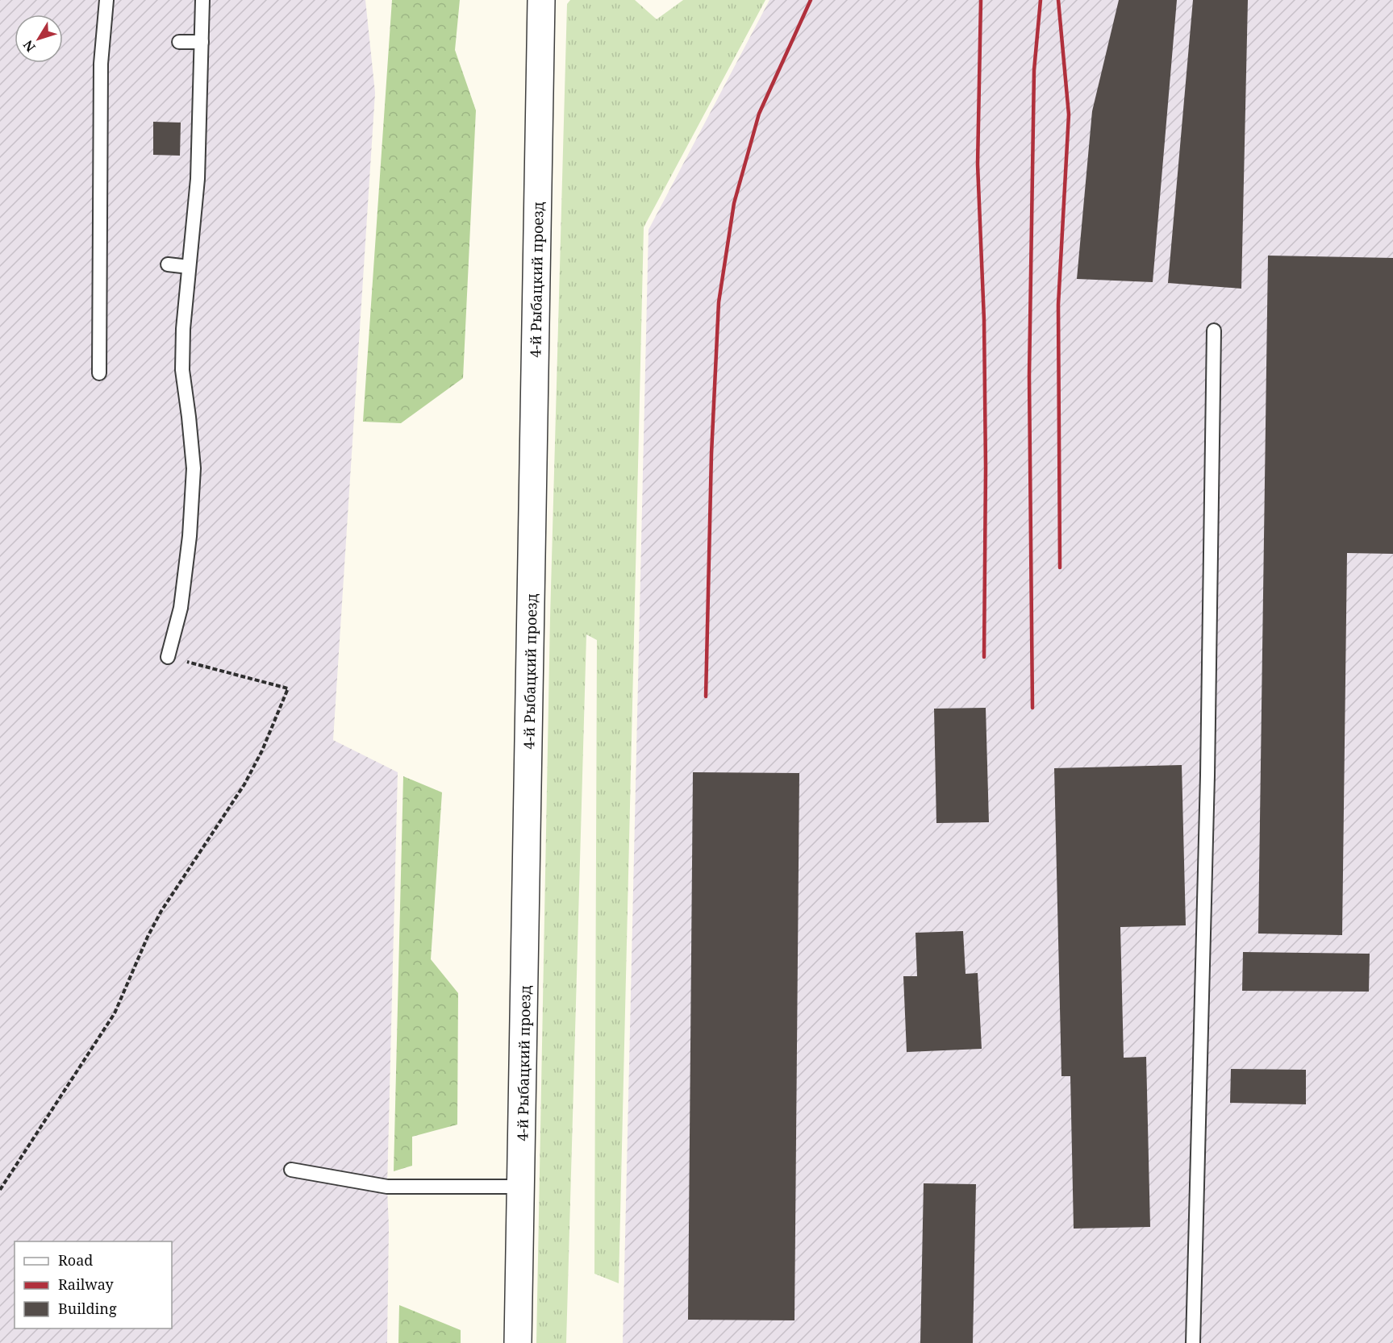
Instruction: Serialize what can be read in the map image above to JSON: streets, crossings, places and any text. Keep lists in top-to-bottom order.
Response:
{
  "streets": {
    "street": ["4-й Рыбацкий проезд"]
  },
  "legend": ["Road", "Railway", "Building"],
  "north": "bottom left"
}
